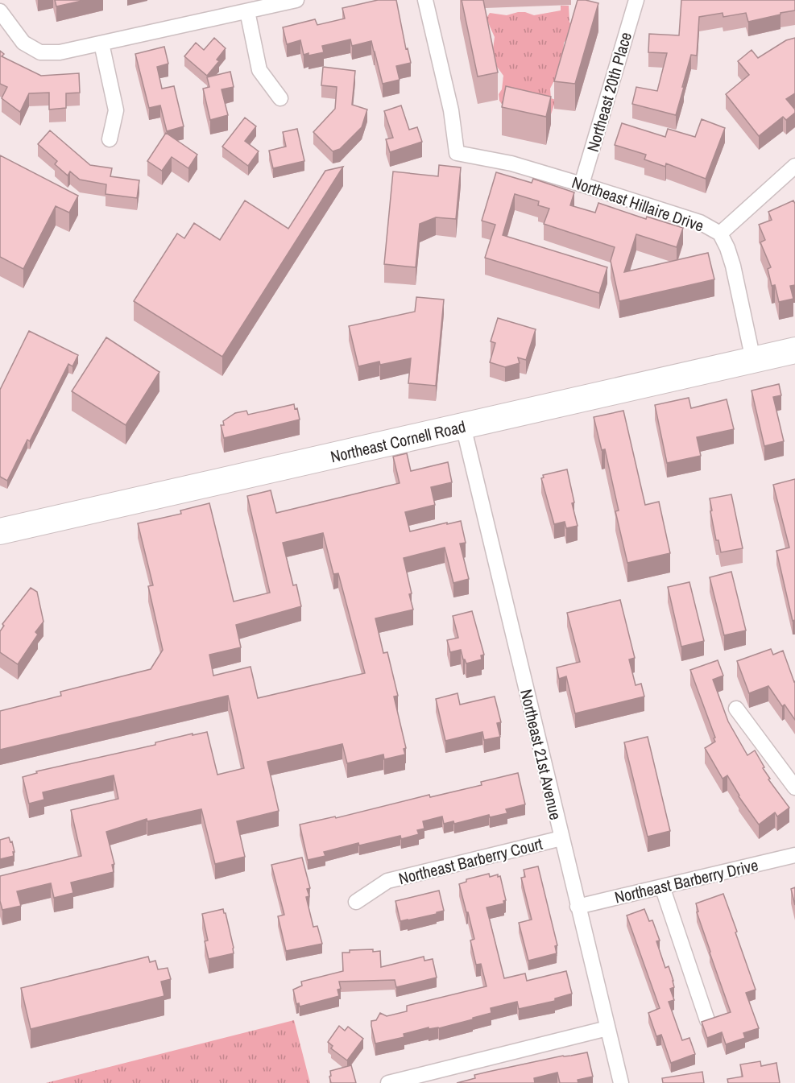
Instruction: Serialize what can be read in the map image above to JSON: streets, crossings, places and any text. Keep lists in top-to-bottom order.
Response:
{
  "streets": {
    "highway": ["Northeast Cornell Road"],
    "street": [
      "Northeast 20th Place",
      "Northeast Hillaire Drive",
      "Northeast 21st Avenue",
      "Northeast Barberry Court",
      "Northeast Barberry Drive"
    ]
  },
  "crossings": [
    ["Northeast 20th Place", "Northeast Hillaire Drive"],
    ["Northeast Hillaire Drive", "Northeast Cornell Road"],
    ["Northeast Cornell Road", "Northeast 21st Avenue"],
    ["Northeast 21st Avenue", "Northeast Barberry Court"],
    ["Northeast 21st Avenue", "Northeast Barberry Drive"]
  ]
}
